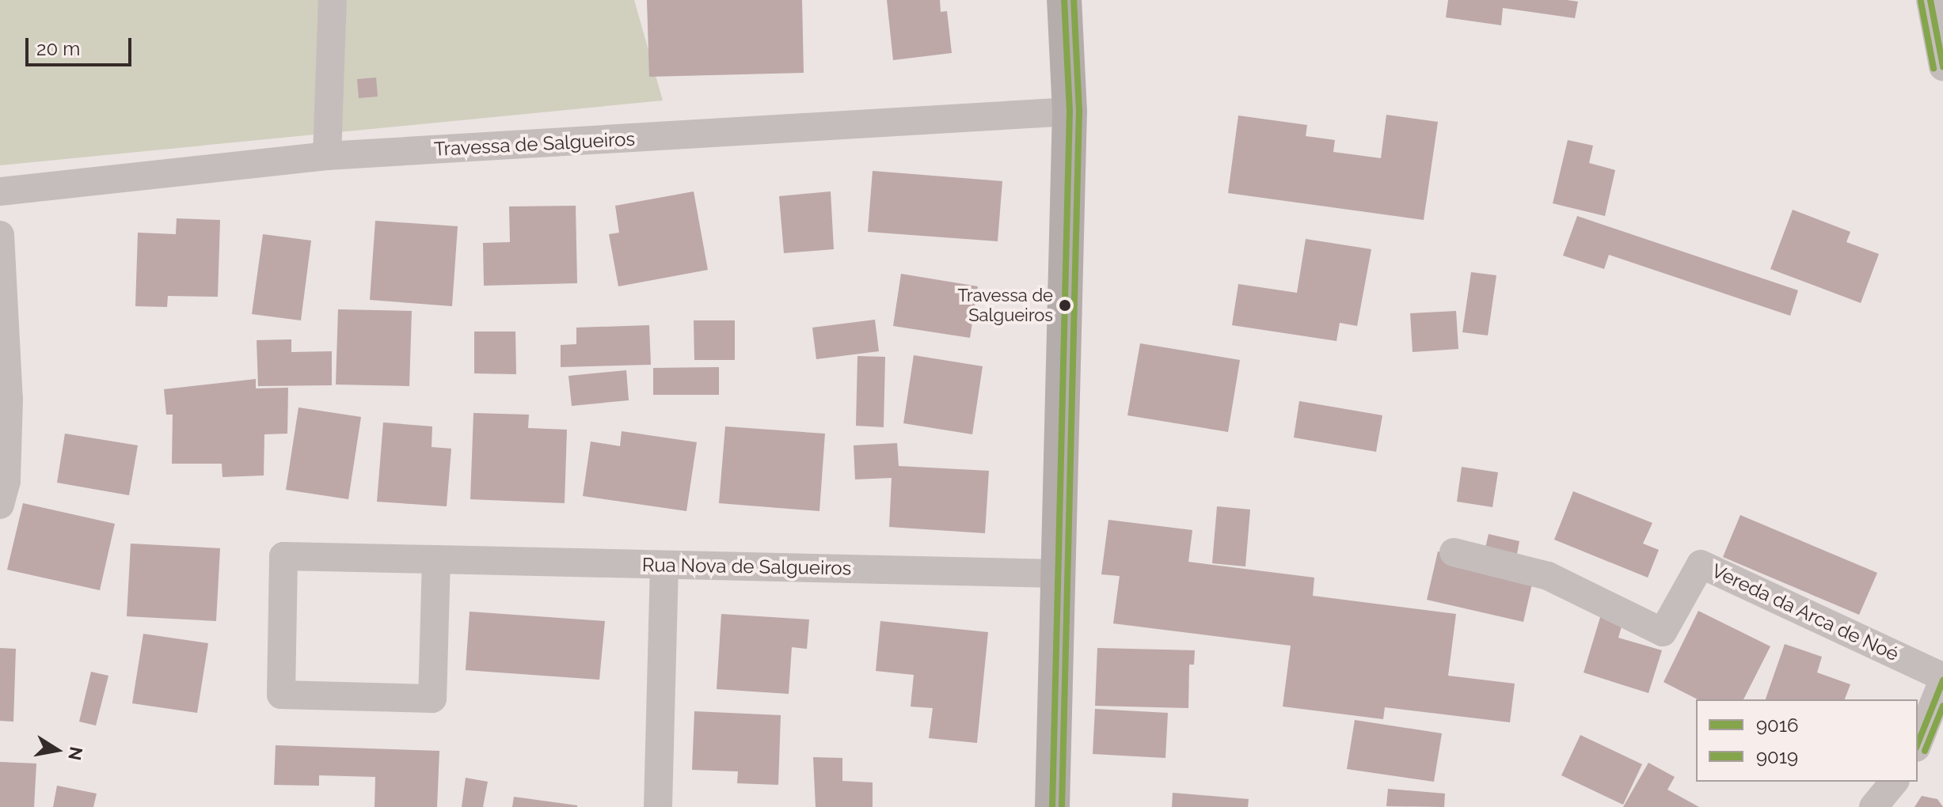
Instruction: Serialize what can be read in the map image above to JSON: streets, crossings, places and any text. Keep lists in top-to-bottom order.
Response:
{
  "streets": {
    "street": ["Travessa de Salgueiros", "Rua Nova de Salgueiros", "Vereda da Arca de Noé"]
  },
  "places": ["Travessa de Salgueiros"],
  "lines": ["transit line 9016", "transit line 9019"],
  "legend": ["9016", "9019"],
  "scale_bar": "20 m",
  "north": "right"
}
